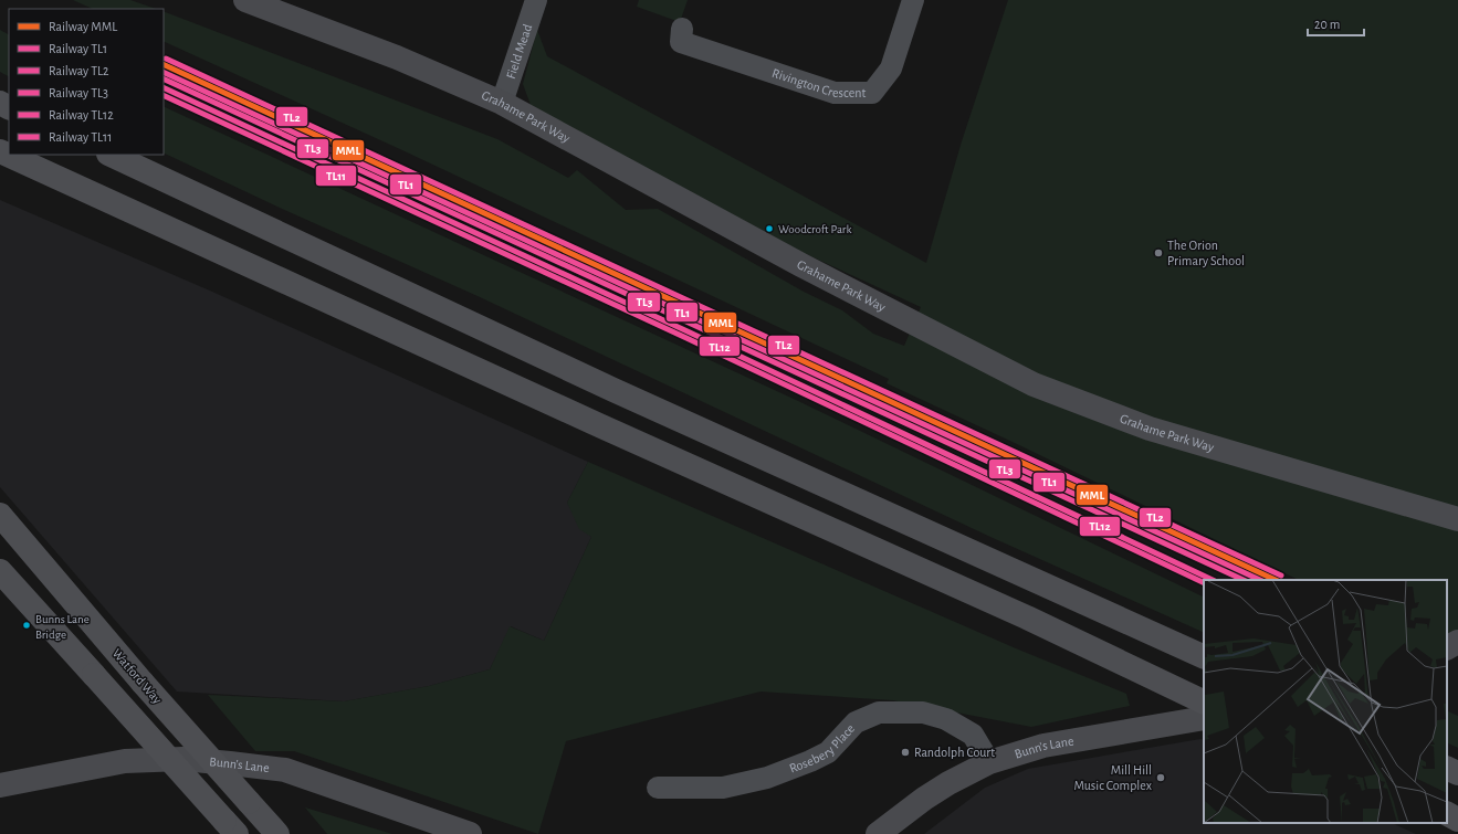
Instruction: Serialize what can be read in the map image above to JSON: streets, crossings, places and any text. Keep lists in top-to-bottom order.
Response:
{
  "streets": {
    "highway": ["Watford Way"],
    "street": [
      "Field Mead",
      "Rivington Crescent",
      "Grahame Park Way",
      "Rosebery Place",
      "Bunn's Lane"
    ]
  },
  "crossings": [
    ["Field Mead", "Grahame Park Way"],
    ["Rosebery Place", "Bunn's Lane"]
  ],
  "places": [
    "Woodcroft Park",
    "The Orion Primary School",
    "Bunns Lane Bridge",
    "Randolph Court",
    "Mill Hill Music Complex"
  ],
  "lines": [
    "rail line TL2",
    "rail line MML",
    "rail line TL1",
    "rail line TL3",
    "rail line TL12",
    "rail line TL11"
  ],
  "legend": [
    "Railway MML",
    "Railway TL1",
    "Railway TL2",
    "Railway TL3",
    "Railway TL12",
    "Railway TL11"
  ],
  "scale_bar": "20 m"
}
